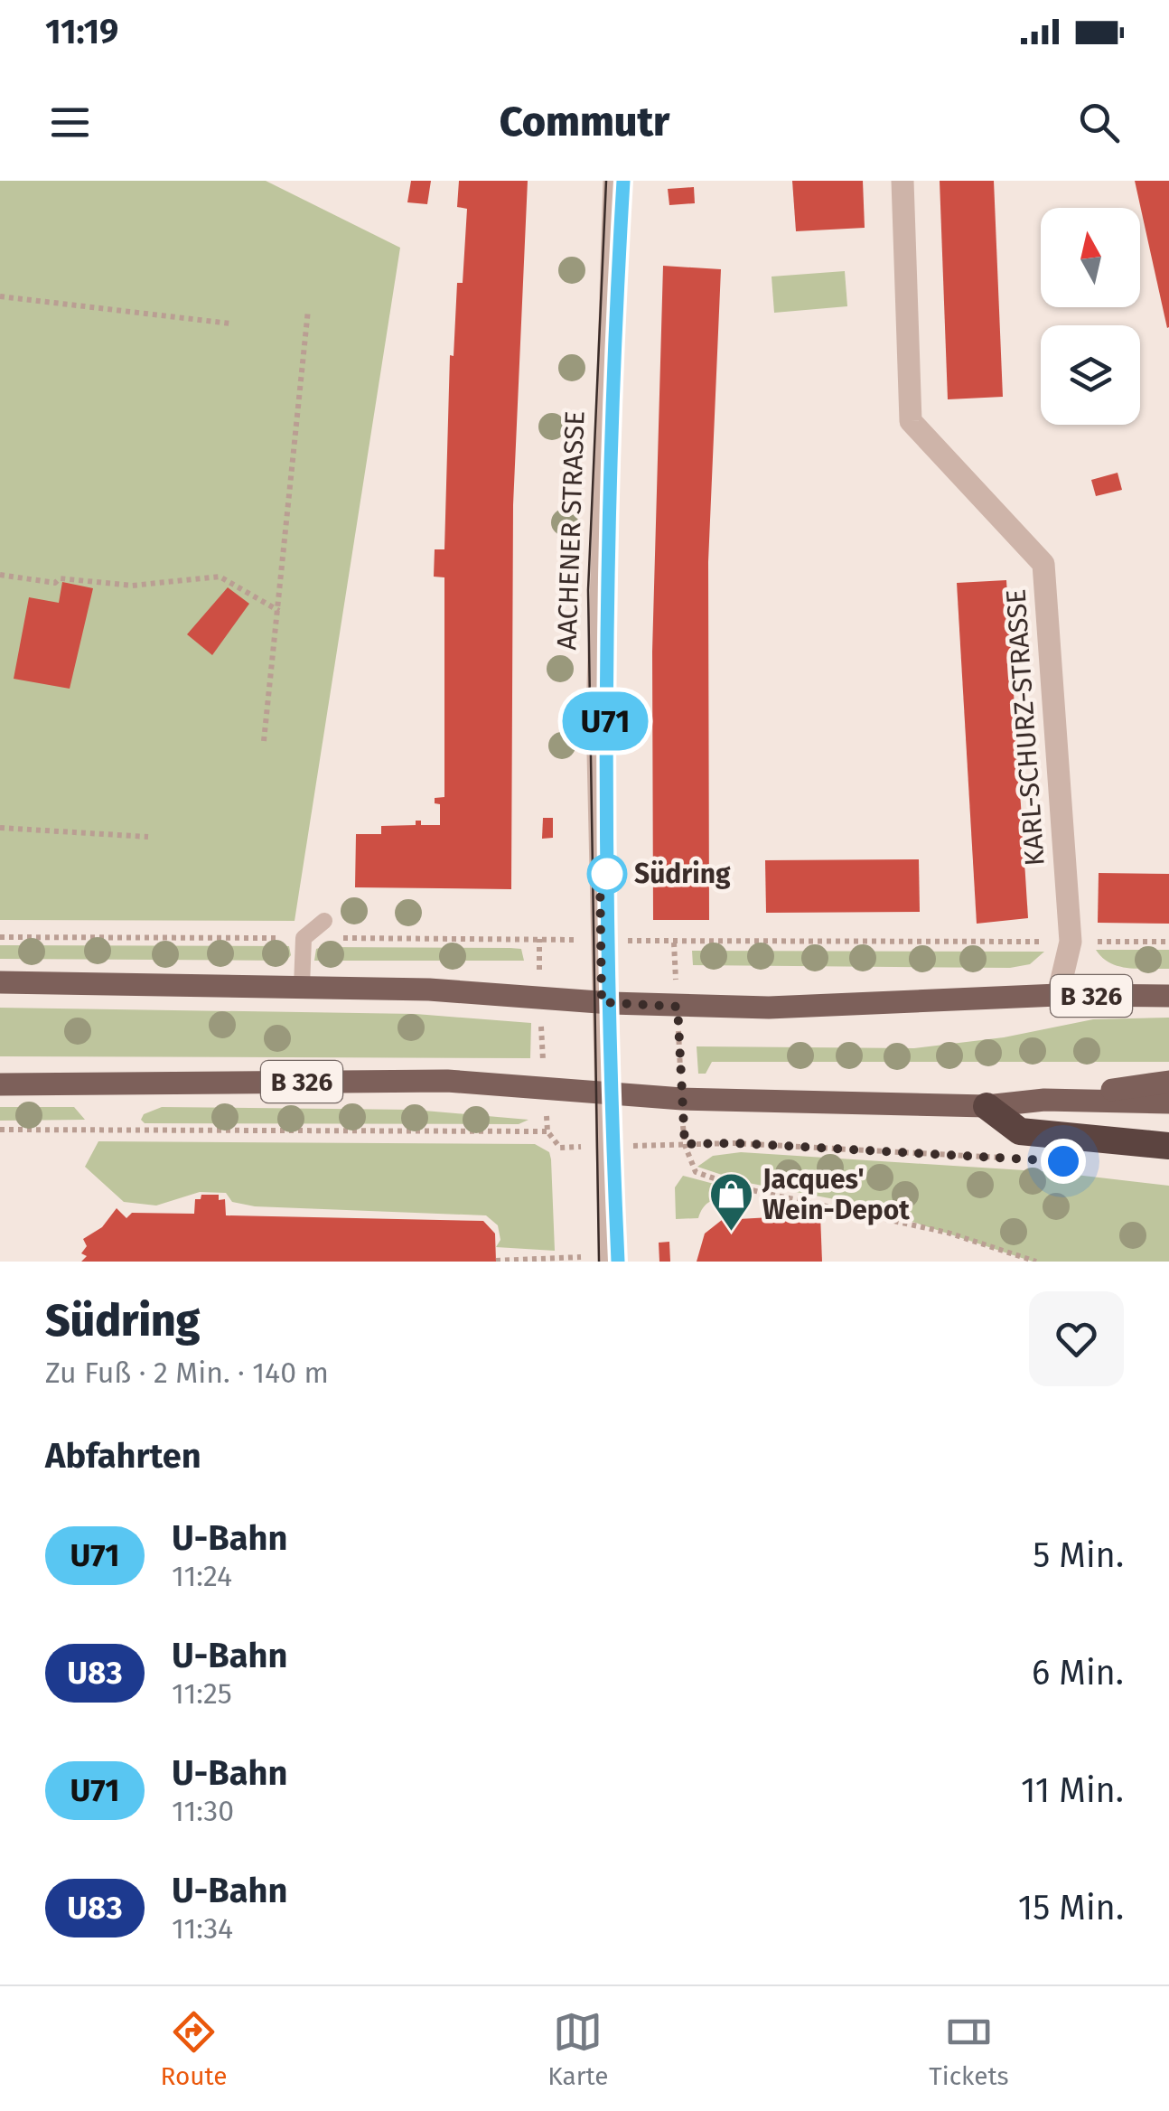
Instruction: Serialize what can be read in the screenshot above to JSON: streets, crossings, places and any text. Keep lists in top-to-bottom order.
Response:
{
  "streets": {
    "main road": ["B 326"],
    "street": ["AACHENER STRASSE", "KARL-SCHURZ-STRASSE"]
  },
  "crossings": [
    ["AACHENER STRASSE", "B 326"],
    ["KARL-SCHURZ-STRASSE", "B 326"]
  ],
  "places": {
    "other": ["Südring"],
    "shop": ["Jacques' Wein-Depot"]
  },
  "lines": ["metro line U71"],
  "north": "top",
  "page": {
    "status": "11:19",
    "header": "Commutr",
    "on_map": "U71",
    "heading": [
      ["Südring", "Zu Fuß · 2 Min. · 140 m"],
      "Abfahrten"
    ],
    "list": [
      {
        "mark": "U71",
        "name": "U-Bahn",
        "note": "11:24",
        "value": "5 Min."
      },
      {
        "mark": "U83",
        "name": "U-Bahn",
        "note": "11:25",
        "value": "6 Min."
      },
      {
        "mark": "U71",
        "name": "U-Bahn",
        "note": "11:30",
        "value": "11 Min."
      },
      {
        "mark": "U83",
        "name": "U-Bahn",
        "note": "11:34",
        "value": "15 Min."
      }
    ],
    "tabs": ["Route", "Karte", "Tickets"]
  }
}
